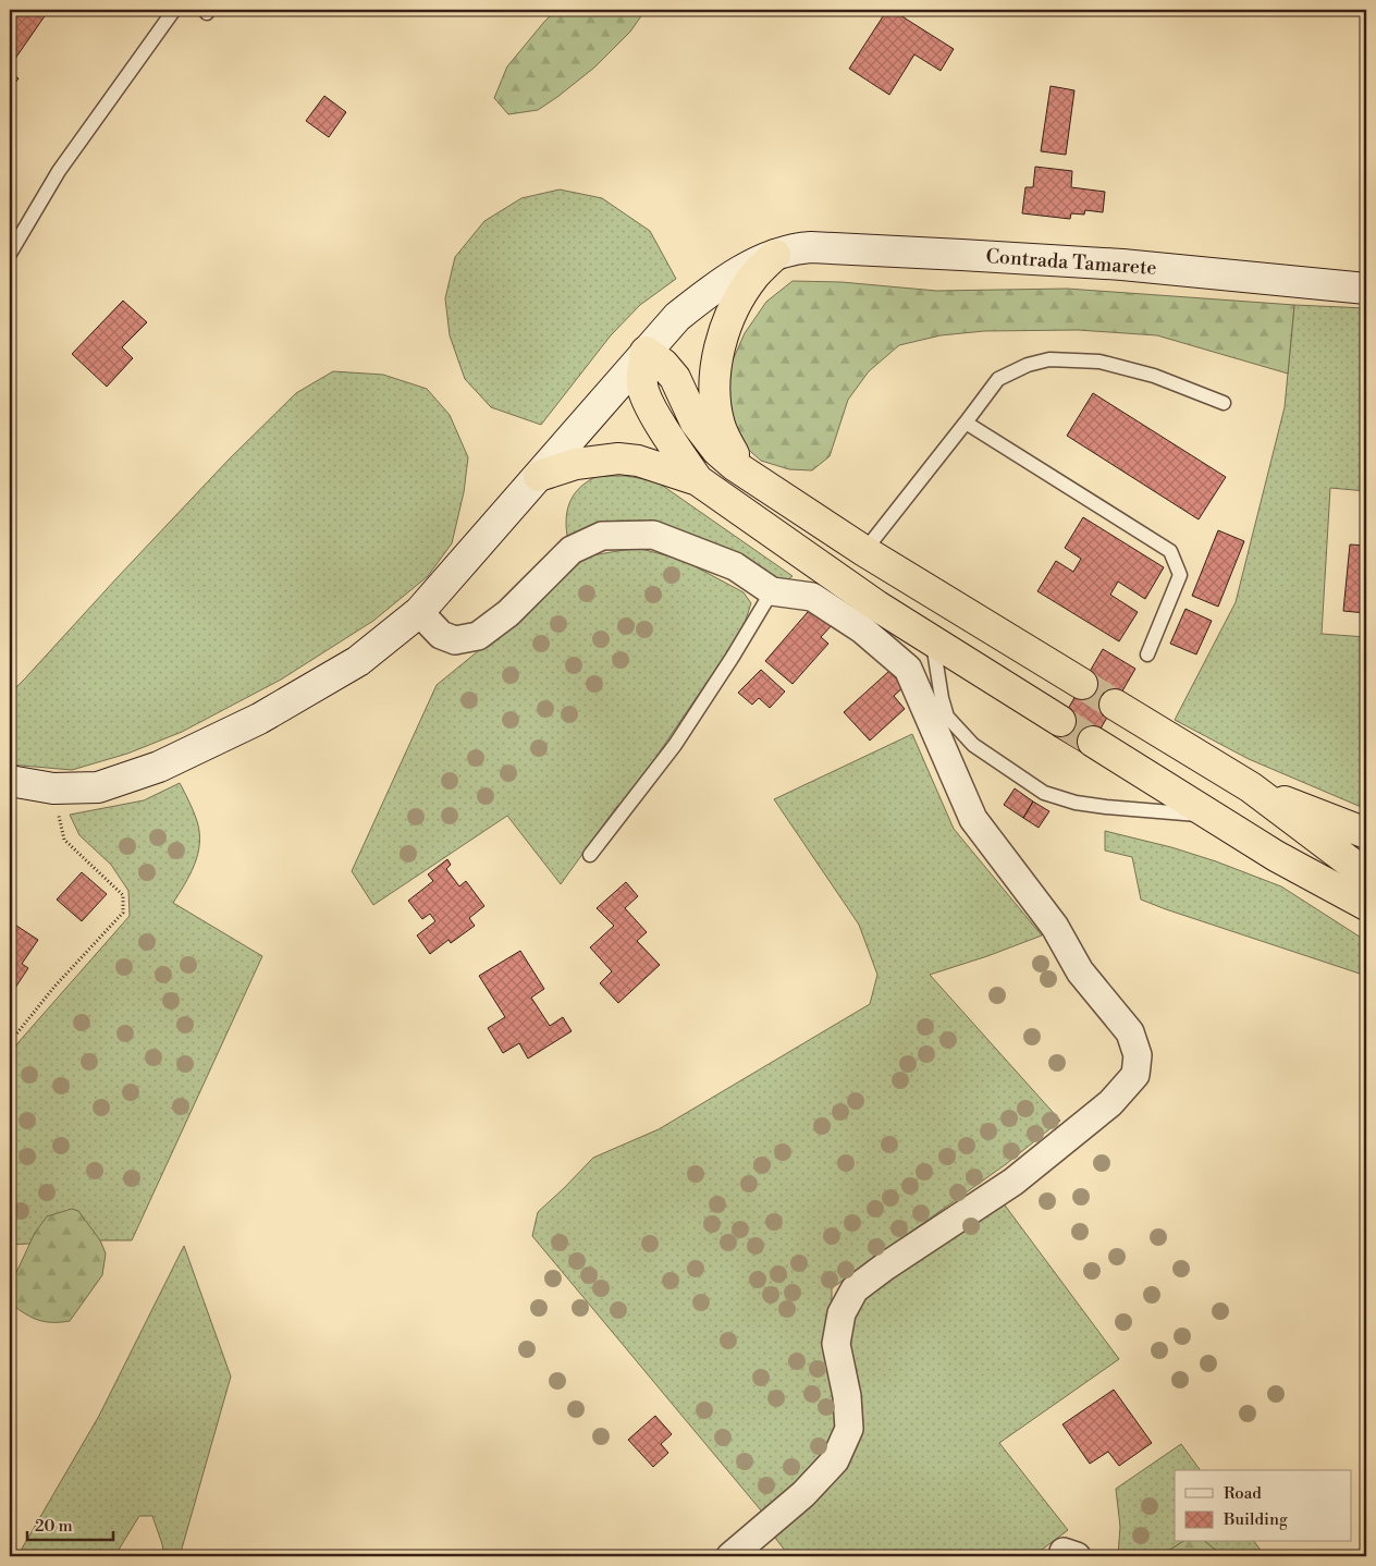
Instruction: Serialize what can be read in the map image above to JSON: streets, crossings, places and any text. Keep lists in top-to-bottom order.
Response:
{
  "streets": {
    "main road": ["Contrada Tamarete"]
  },
  "legend": ["Road", "Building"],
  "scale_bar": "20 m"
}
